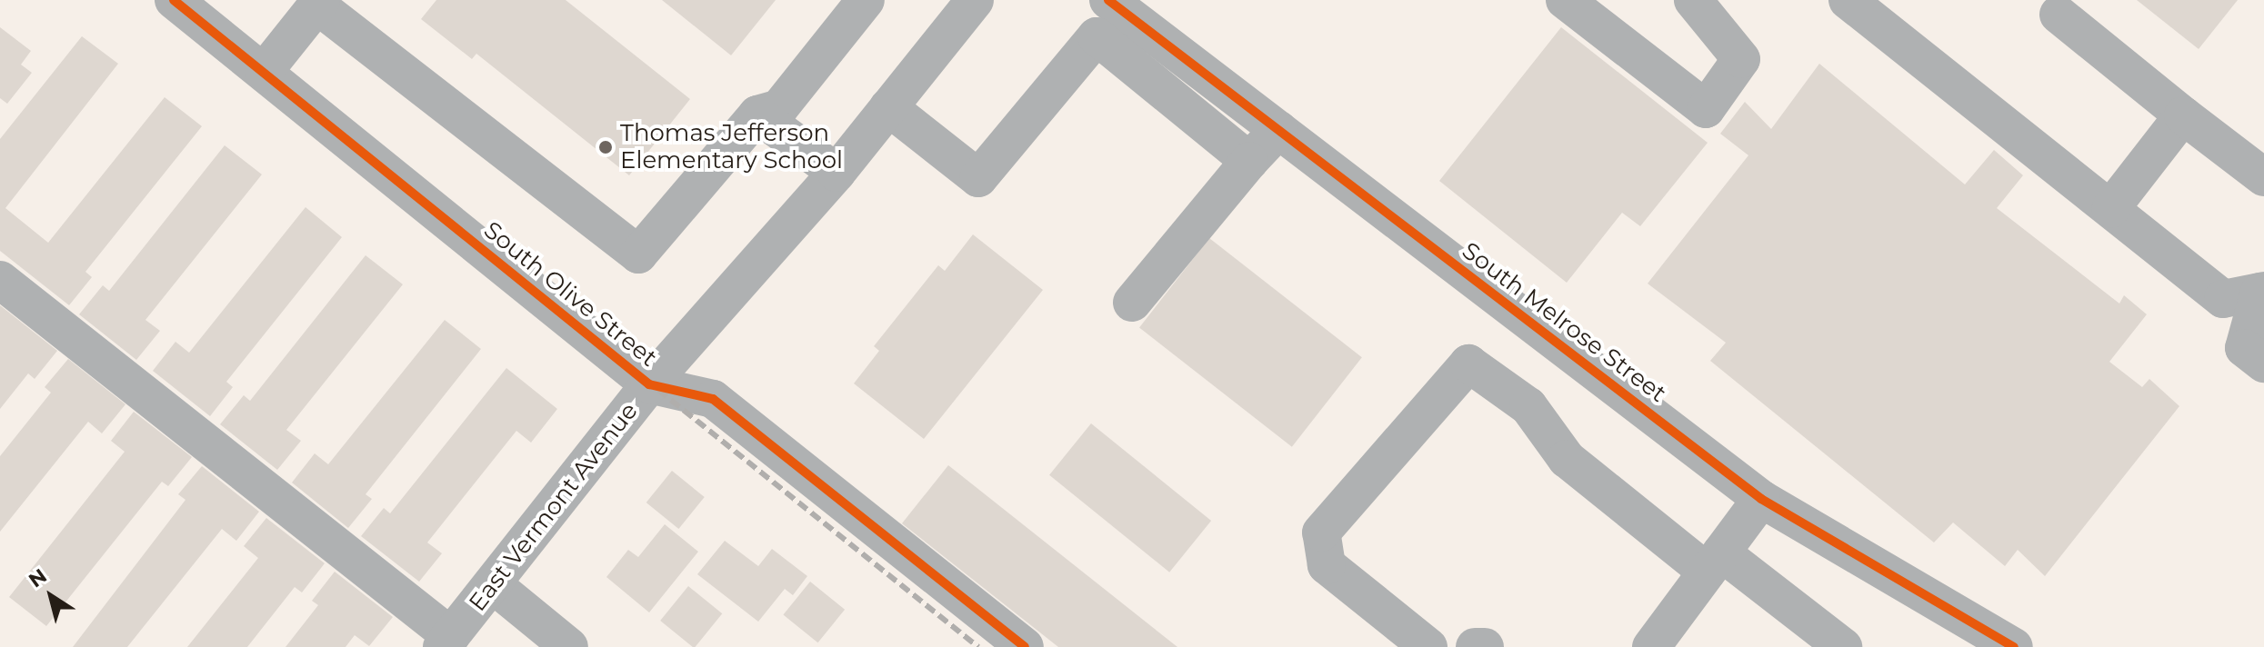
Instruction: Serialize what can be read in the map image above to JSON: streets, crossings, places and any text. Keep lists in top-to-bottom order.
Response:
{
  "streets": {
    "street": ["South Olive Street", "South Melrose Street", "East Vermont Avenue"]
  },
  "crossings": [
    ["South Olive Street", "East Vermont Avenue"]
  ],
  "places": ["Thomas Jefferson Elementary School"],
  "north": "top left"
}
